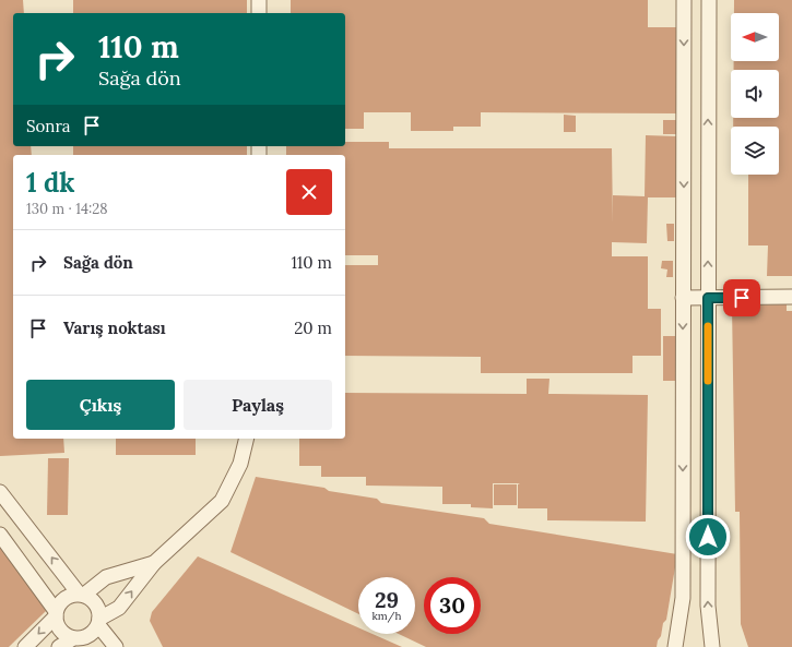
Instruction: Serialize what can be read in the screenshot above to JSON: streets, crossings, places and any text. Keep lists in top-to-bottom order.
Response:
{
  "north": "left",
  "page": {
    "turn": ["110 m", "Sağa dön"],
    "then": "Sonra",
    "heading": ["1 dk", "130 m · 14:28"],
    "list": [
      {
        "name": "Sağa dön",
        "value": "110 m"
      },
      {
        "name": "Varış noktası",
        "value": "20 m"
      }
    ],
    "buttons": ["Çıkış", "Paylaş"],
    "speed": "29 km/h",
    "limit": "30"
  }
}
